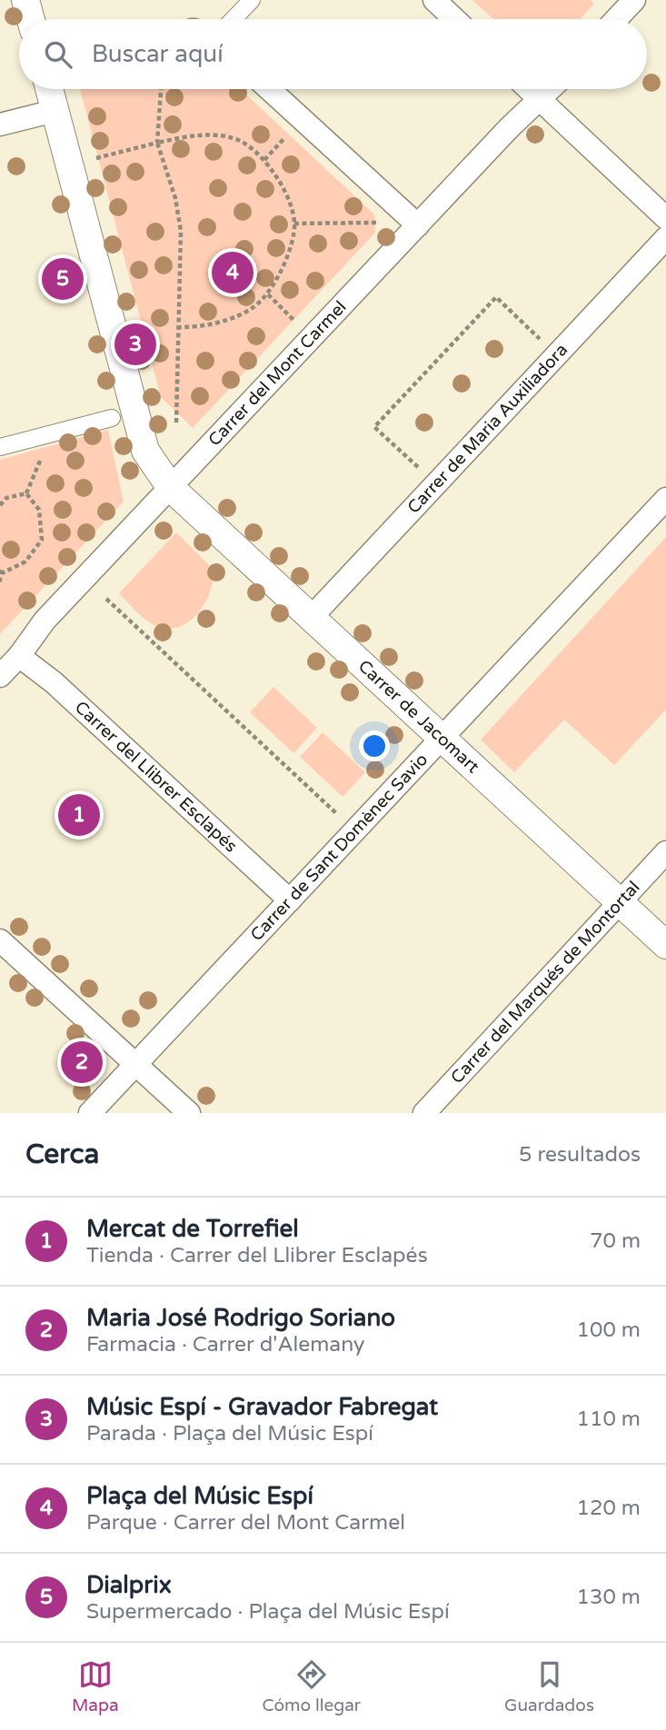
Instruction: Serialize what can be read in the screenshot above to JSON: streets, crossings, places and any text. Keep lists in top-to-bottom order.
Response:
{
  "streets": {
    "street": [
      "Carrer del Mont Carmel",
      "Carrer de Maria Auxiliadora",
      "Carrer de Jacomart",
      "Carrer del Llibrer Esclapés",
      "Carrer de Sant Domènec Savio",
      "Carrer del Marqués de Montortal"
    ]
  },
  "crossings": [
    ["Carrer del Mont Carmel", "Carrer de Jacomart"],
    ["Carrer del Mont Carmel", "Carrer del Llibrer Esclapés"],
    ["Carrer de Maria Auxiliadora", "Carrer de Jacomart"],
    ["Carrer de Jacomart", "Carrer de Sant Domènec Savio"],
    ["Carrer de Jacomart", "Carrer del Marqués de Montortal"],
    ["Carrer del Llibrer Esclapés", "Carrer de Sant Domènec Savio"]
  ],
  "page": {
    "search": "Buscar aquí",
    "pins": [
      "4",
      "5",
      "3",
      "1",
      "2"
    ],
    "heading": ["Cerca", "5 resultados"],
    "list": [
      {
        "mark": "1",
        "name": "Mercat de Torrefiel",
        "note": "Tienda · Carrer del Llibrer Esclapés",
        "value": "70 m"
      },
      {
        "mark": "2",
        "name": "Maria José Rodrigo Soriano",
        "note": "Farmacia · Carrer d'Alemany",
        "value": "100 m"
      },
      {
        "mark": "3",
        "name": "Músic Espí - Gravador Fabregat",
        "note": "Parada · Plaça del Músic Espí",
        "value": "110 m"
      },
      {
        "mark": "4",
        "name": "Plaça del Músic Espí",
        "note": "Parque · Carrer del Mont Carmel",
        "value": "120 m"
      },
      {
        "mark": "5",
        "name": "Dialprix",
        "note": "Supermercado · Plaça del Músic Espí",
        "value": "130 m"
      }
    ],
    "nav": ["Mapa", "Cómo llegar", "Guardados"]
  }
}
